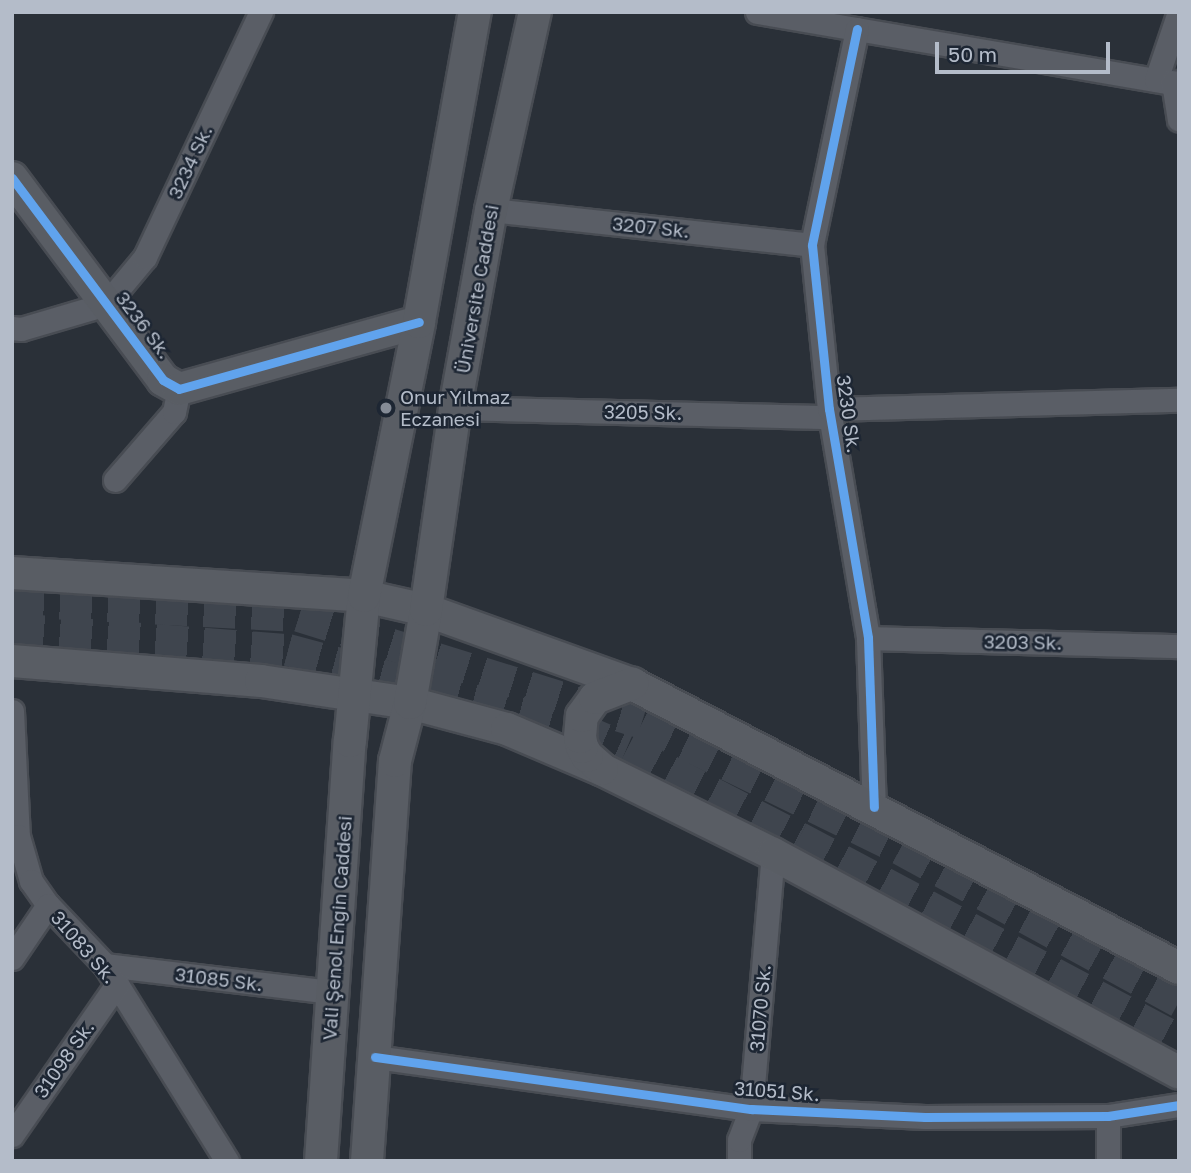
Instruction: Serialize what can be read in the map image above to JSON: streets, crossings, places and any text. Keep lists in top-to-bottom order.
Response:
{
  "streets": {
    "main road": ["Üniversite Caddesi", "3236 Sk.", "Vali Şenol Engin Caddesi"],
    "street": [
      "3234 Sk.",
      "3207 Sk.",
      "3205 Sk.",
      "3230 Sk.",
      "3203 Sk.",
      "31083 Sk.",
      "31085 Sk.",
      "31070 Sk.",
      "31098 Sk.",
      "31051 Sk."
    ]
  },
  "crossings": [
    ["3234 Sk.", "3236 Sk."],
    ["3207 Sk.", "Üniversite Caddesi"],
    ["3207 Sk.", "3230 Sk."],
    ["Üniversite Caddesi", "3205 Sk."],
    ["3205 Sk.", "3230 Sk."],
    ["3230 Sk.", "3203 Sk."],
    ["Vali Şenol Engin Caddesi", "31085 Sk."],
    ["31083 Sk.", "31085 Sk."],
    ["31083 Sk.", "31098 Sk."],
    ["31085 Sk.", "31098 Sk."],
    ["31070 Sk.", "31051 Sk."]
  ],
  "places": ["Onur Yılmaz Eczanesi"],
  "scale_bar": "50 m"
}
